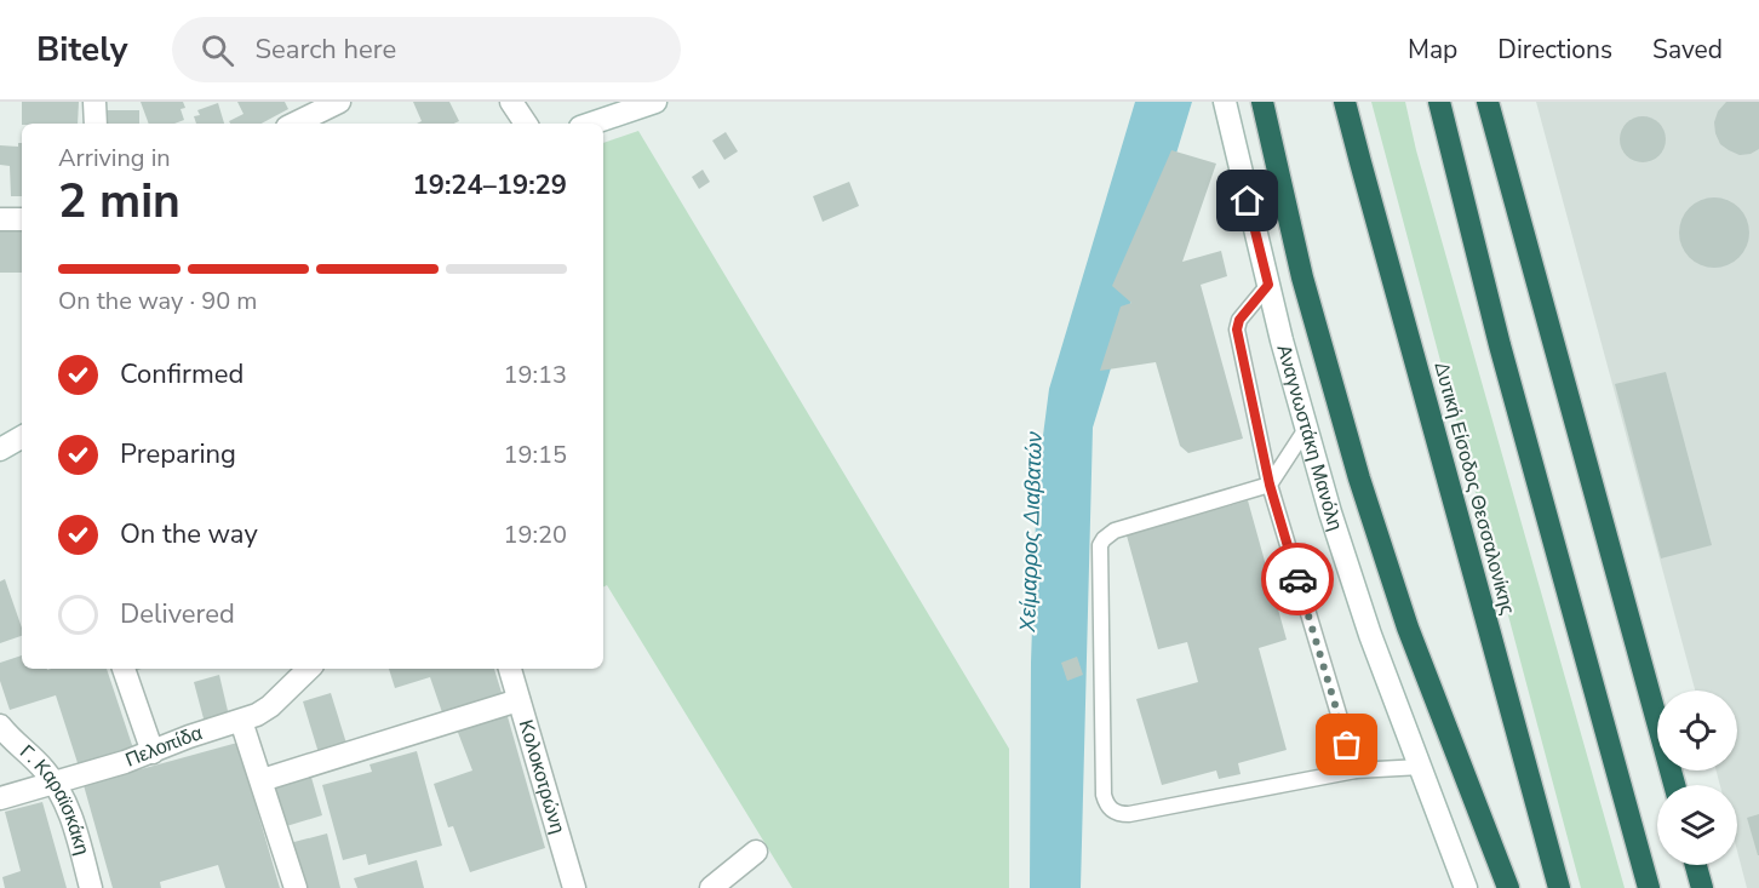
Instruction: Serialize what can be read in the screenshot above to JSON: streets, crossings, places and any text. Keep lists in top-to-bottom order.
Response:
{
  "streets": {
    "highway": ["Δυτική Είσοδος Θεσσαλονίκης"],
    "street": [
      "Αναγνωστάκη Μανόλη",
      "Πελοπίδα",
      "Κολοκοτρώνη",
      "Γ. Καραϊσκάκη"
    ]
  },
  "crossings": [
    ["Πελοπίδα", "Γ. Καραϊσκάκη"]
  ],
  "water": ["Χείμαρρος Διαβατών"],
  "page": {
    "header": "Bitely",
    "search": "Search here",
    "nav": ["Map", "Directions", "Saved"],
    "heading": ["2 min", "Arriving in", "19:24–19:29"],
    "bar": "On the way · 90 m",
    "list": [
      ["Confirmed", "19:13"],
      ["Preparing", "19:15"],
      ["On the way", "19:20"],
      "Delivered"
    ]
  }
}
